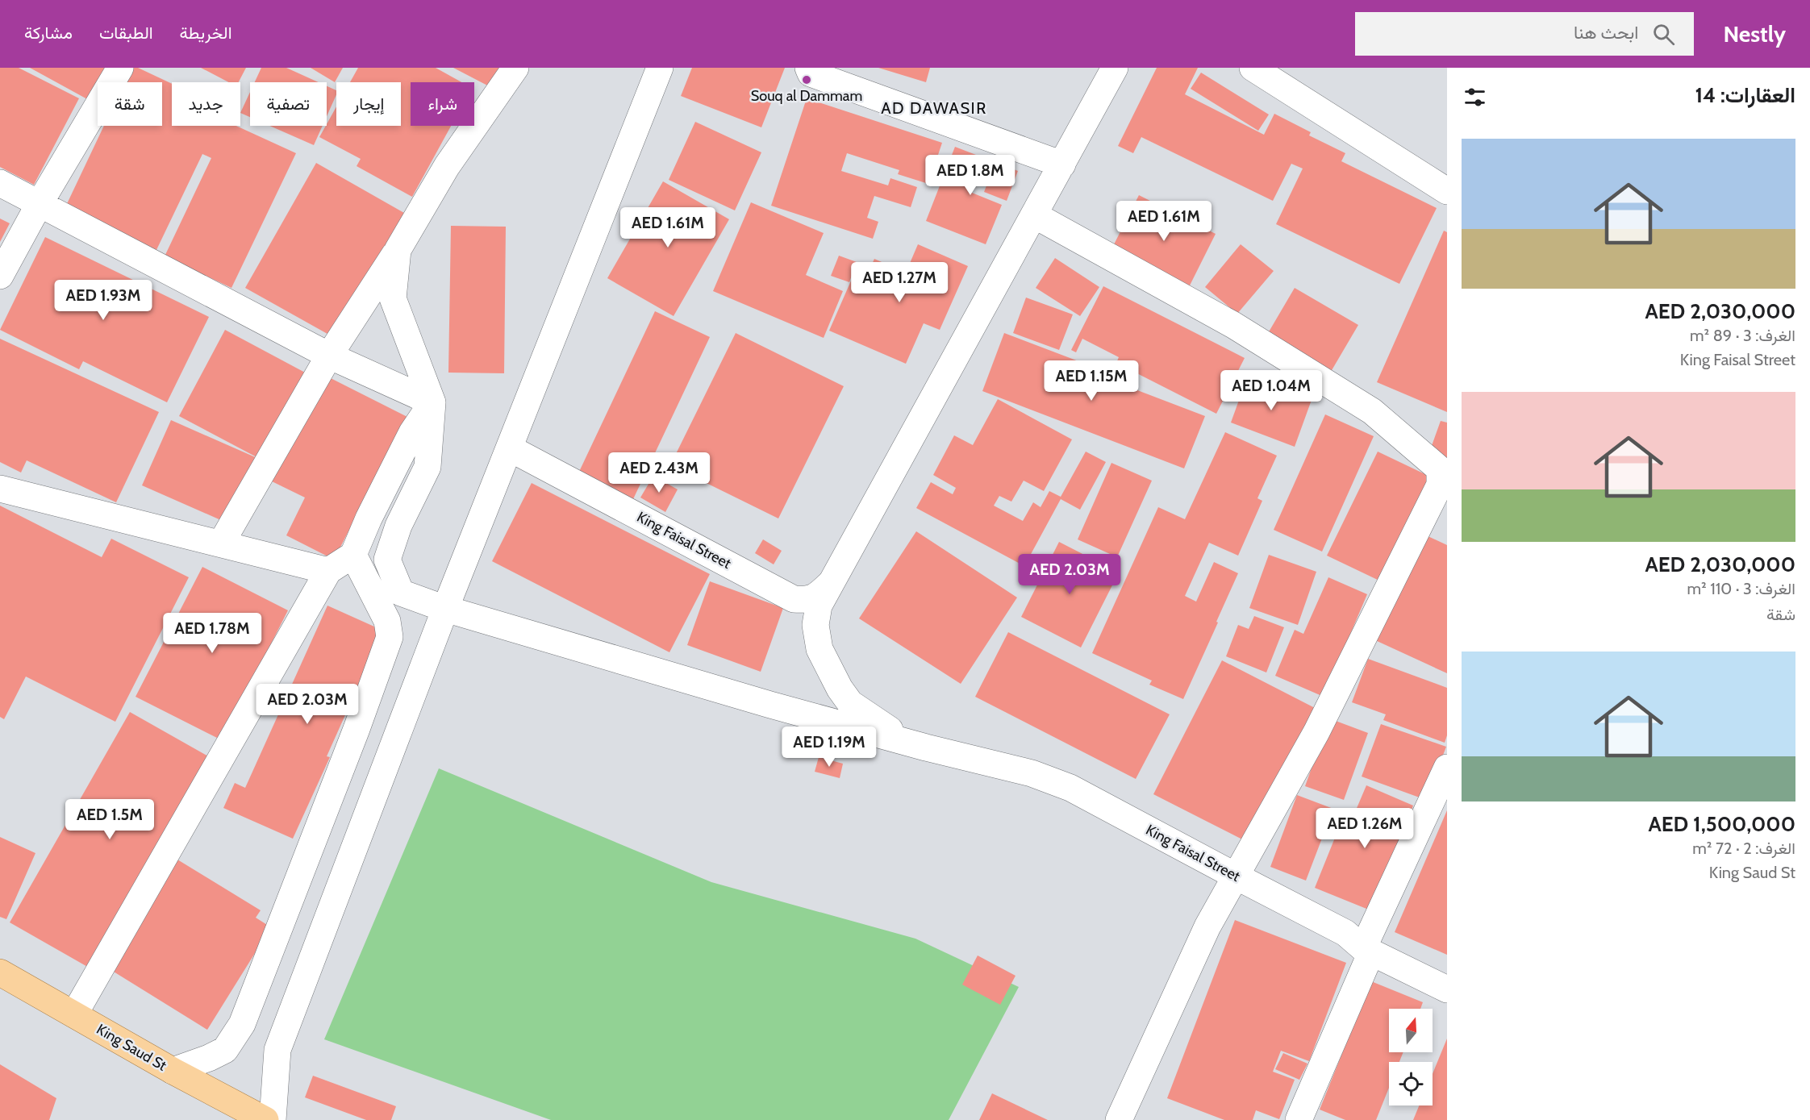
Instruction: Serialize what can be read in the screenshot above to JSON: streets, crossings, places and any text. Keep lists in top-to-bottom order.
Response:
{
  "streets": {
    "main road": ["King Saud St"],
    "street": ["King Faisal Street"]
  },
  "districts": ["AD DAWASIR"],
  "places": ["Souq al Dammam"],
  "north": "top",
  "page": {
    "header": "Nestly",
    "search": "ابحث هنا",
    "nav": ["الخريطة", "الطبقات", "مشاركة"],
    "heading": "العقارات: 14",
    "chip": [
      "شراء",
      "إيجار",
      "تصفية",
      "جديد",
      "شقة"
    ],
    "list": [
      {
        "name": "AED 2,030,000",
        "note": "الغرف: 3 · 89 m² · King Faisal Street"
      },
      {
        "name": "AED 2,030,000",
        "note": "الغرف: 3 · 110 m² · شقة"
      },
      {
        "name": "AED 1,500,000",
        "note": "الغرف: 2 · 72 m² · King Saud St"
      }
    ],
    "price": [
      "AED 1.8M",
      "AED 1.61M",
      "AED 1.61M",
      "AED 1.27M",
      "AED 1.93M",
      "AED 1.15M",
      "AED 1.04M",
      "AED 2.43M",
      "AED 2.03M",
      "AED 1.78M",
      "AED 2.03M",
      "AED 1.19M",
      "AED 1.5M",
      "AED 1.26M"
    ]
  }
}
